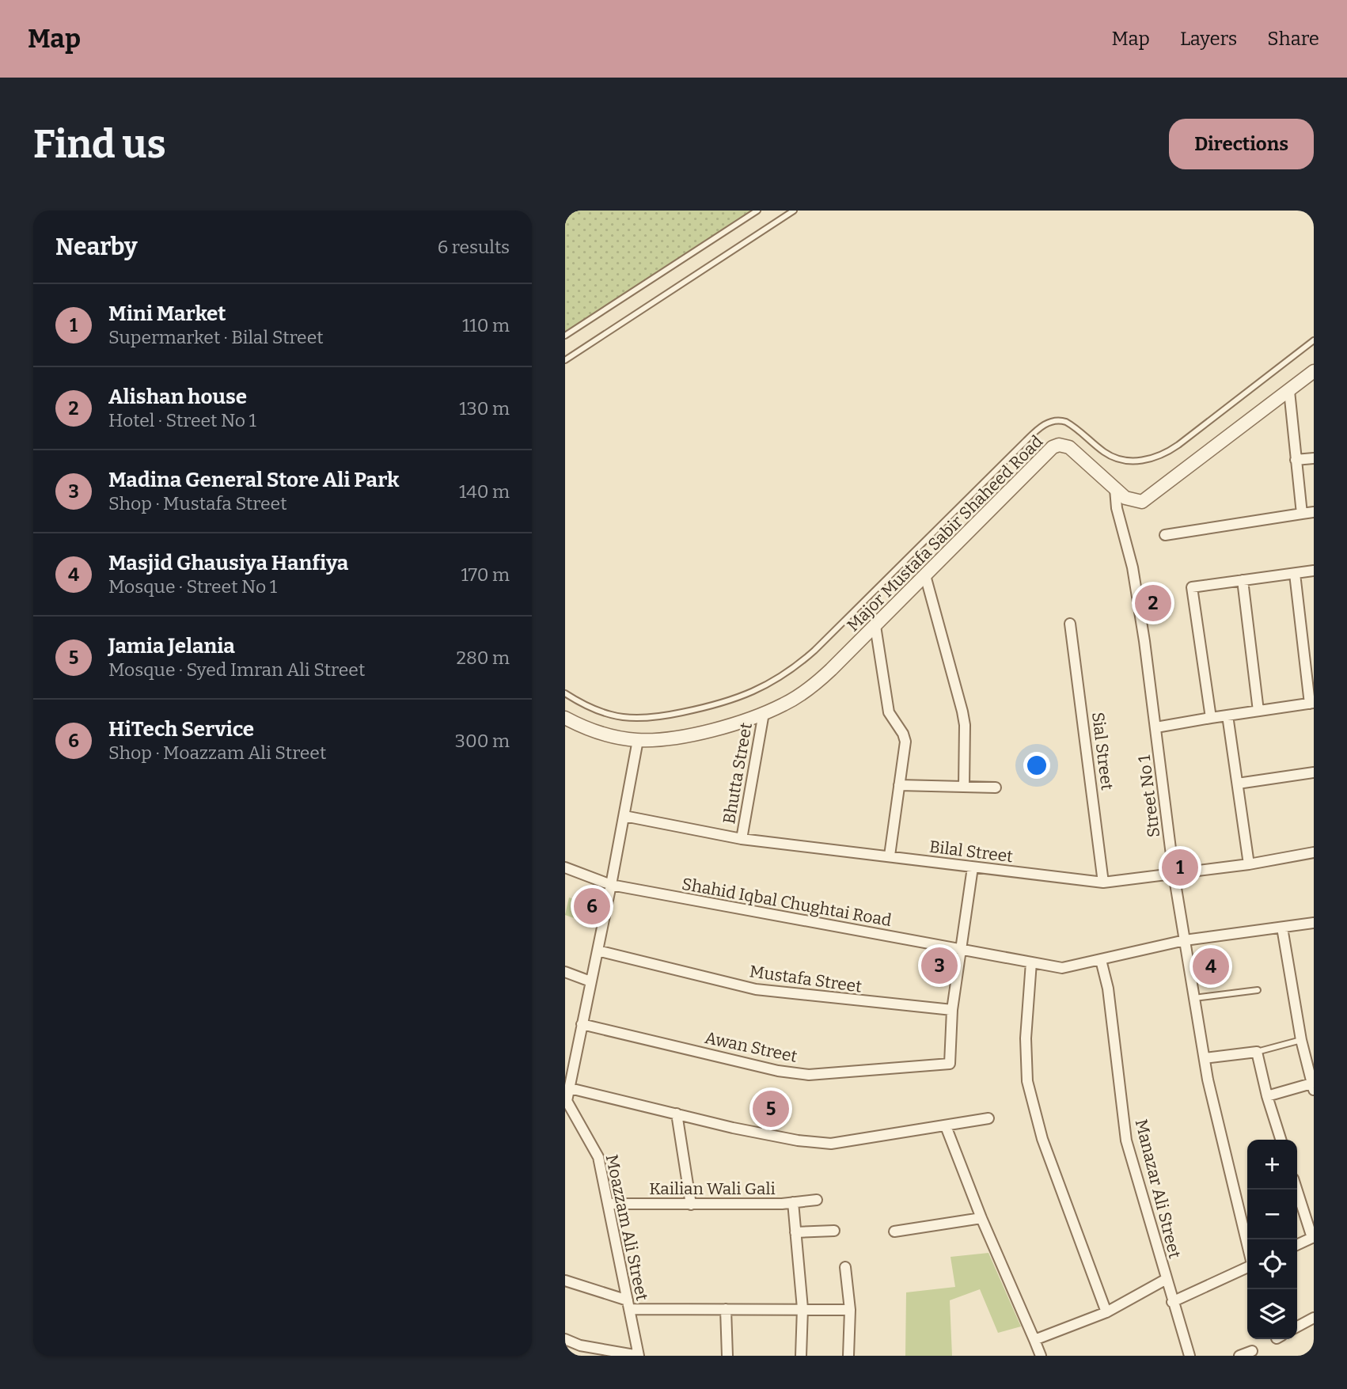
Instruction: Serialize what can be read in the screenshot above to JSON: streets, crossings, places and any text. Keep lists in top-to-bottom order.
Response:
{
  "streets": {
    "street": [
      "Major Mustafa Sabir Shaheed Road",
      "Sial Street",
      "Bhutta Street",
      "Street No 1",
      "Bilal Street",
      "Shahid Iqbal Chughtai Road",
      "Mustafa Street",
      "Awan Street",
      "Kailian Wali Gali",
      "Manazar Ali Street",
      "Moazzam Ali Street"
    ]
  },
  "crossings": [
    ["Major Mustafa Sabir Shaheed Road", "Bhutta Street"],
    ["Major Mustafa Sabir Shaheed Road", "Street No 1"],
    ["Sial Street", "Bilal Street"],
    ["Bhutta Street", "Bilal Street"],
    ["Street No 1", "Bilal Street"],
    ["Street No 1", "Shahid Iqbal Chughtai Road"],
    ["Shahid Iqbal Chughtai Road", "Manazar Ali Street"],
    ["Shahid Iqbal Chughtai Road", "Moazzam Ali Street"],
    ["Mustafa Street", "Awan Street"],
    ["Mustafa Street", "Moazzam Ali Street"],
    ["Awan Street", "Moazzam Ali Street"],
    ["Kailian Wali Gali", "Moazzam Ali Street"]
  ],
  "page": {
    "header": "Map",
    "nav": ["Map", "Layers", "Share"],
    "buttons": "Directions",
    "title": "Find us",
    "heading": ["Nearby", "6 results"],
    "list": [
      {
        "mark": "1",
        "name": "Mini Market",
        "note": "Supermarket · Bilal Street",
        "value": "110 m"
      },
      {
        "mark": "2",
        "name": "Alishan house",
        "note": "Hotel · Street No 1",
        "value": "130 m"
      },
      {
        "mark": "3",
        "name": "Madina General Store Ali Park",
        "note": "Shop · Mustafa Street",
        "value": "140 m"
      },
      {
        "mark": "4",
        "name": "Masjid Ghausiya Hanfiya",
        "note": "Mosque · Street No 1",
        "value": "170 m"
      },
      {
        "mark": "5",
        "name": "Jamia Jelania",
        "note": "Mosque · Syed Imran Ali Street",
        "value": "280 m"
      },
      {
        "mark": "6",
        "name": "HiTech Service",
        "note": "Shop · Moazzam Ali Street",
        "value": "300 m"
      }
    ],
    "pins": [
      "2",
      "1",
      "6",
      "3",
      "4",
      "5"
    ],
    "map_buttons": ["+", "−"]
  }
}
